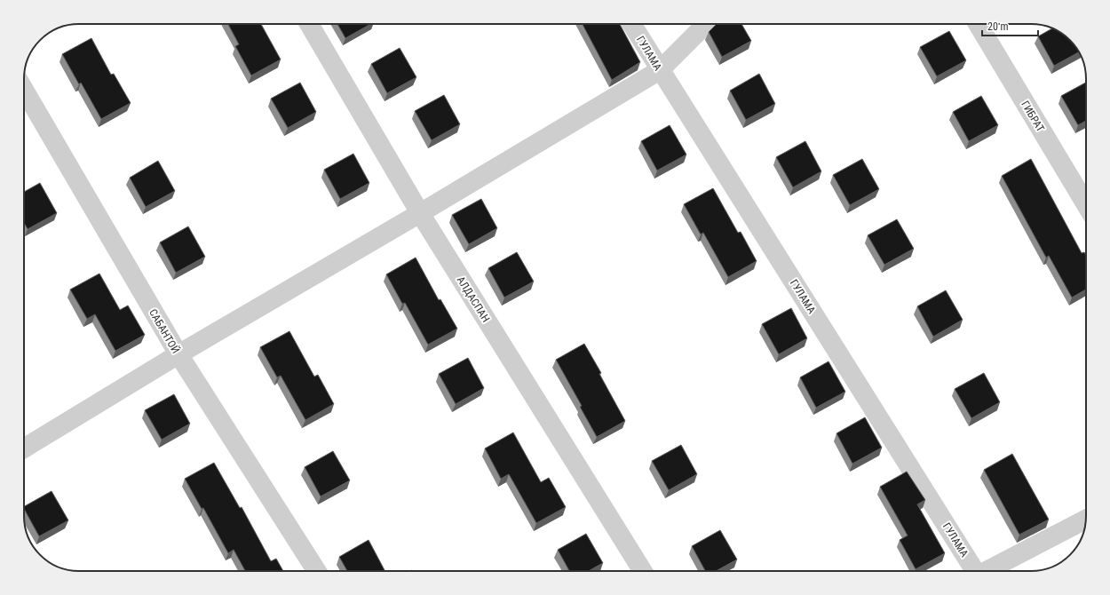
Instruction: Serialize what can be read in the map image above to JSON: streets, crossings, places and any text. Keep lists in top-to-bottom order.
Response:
{
  "streets": {
    "street": [
      "ГУЛАМА",
      "ГИБРАТ",
      "АЛДАСПАН",
      "САБАНТОЙ"
    ]
  },
  "scale_bar": "20 m"
}
